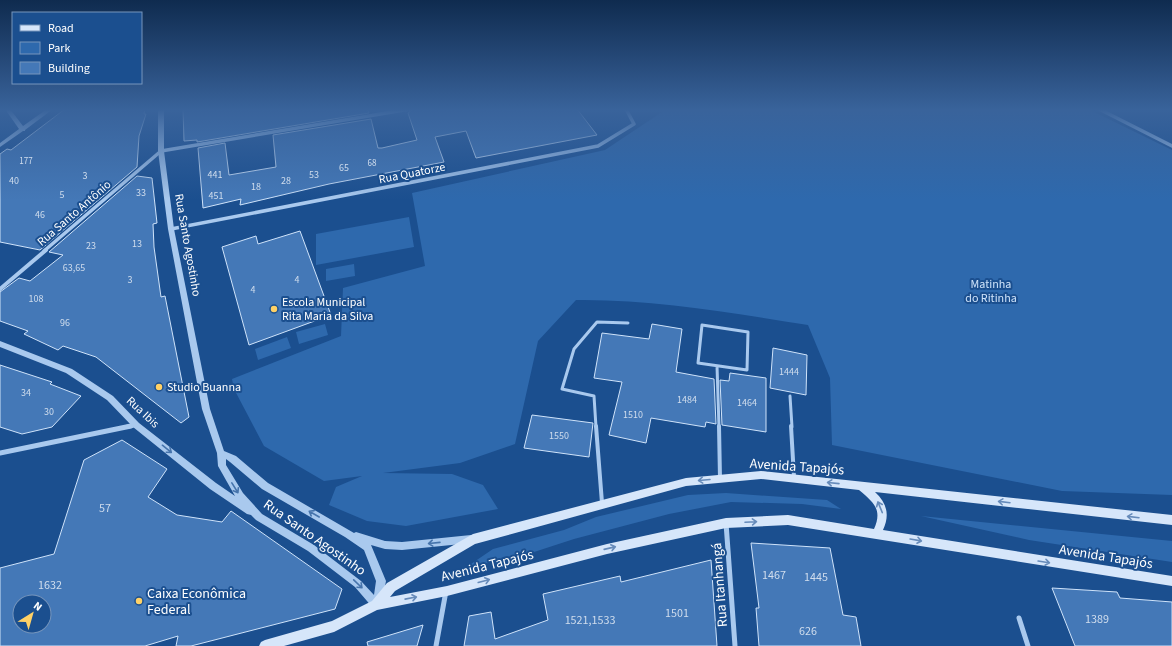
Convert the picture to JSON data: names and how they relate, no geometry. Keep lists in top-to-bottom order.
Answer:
{
  "streets": {
    "main road": ["Avenida Tapajós"],
    "street": [
      "Rua Quatorze",
      "Rua Santo Antônio",
      "Rua Santo Agostinho",
      "Rua Ibis",
      "Rua Itanhangá"
    ]
  },
  "crossings": [
    ["Rua Quatorze", "Rua Santo Agostinho"],
    ["Rua Santo Antônio", "Rua Santo Agostinho"],
    ["Rua Santo Agostinho", "Rua Ibis"],
    ["Rua Santo Agostinho", "Avenida Tapajós"],
    ["Avenida Tapajós", "Rua Itanhangá"]
  ],
  "one_way": ["Rua Ibis"],
  "parks": ["Matinha do Ritinha"],
  "places": ["Escola Municipal Rita Maria da Silva", "Studio Buanna", "Caixa Econômica Federal"],
  "house_numbers": [
    "177",
    "68",
    "65",
    "441",
    "53",
    "3",
    "40",
    "28",
    "18",
    "33",
    "5",
    "451",
    "46",
    "13",
    "23",
    "63,65",
    "3",
    "4",
    "4",
    "108",
    "96",
    "1444",
    "34",
    "1484",
    "1464",
    "30",
    "1510",
    "1550",
    "57",
    "1467",
    "1445",
    "1632",
    "1501",
    "1389",
    "1521,1533",
    "626"
  ],
  "legend": ["Road", "Park", "Building"],
  "north": "top right"
}
